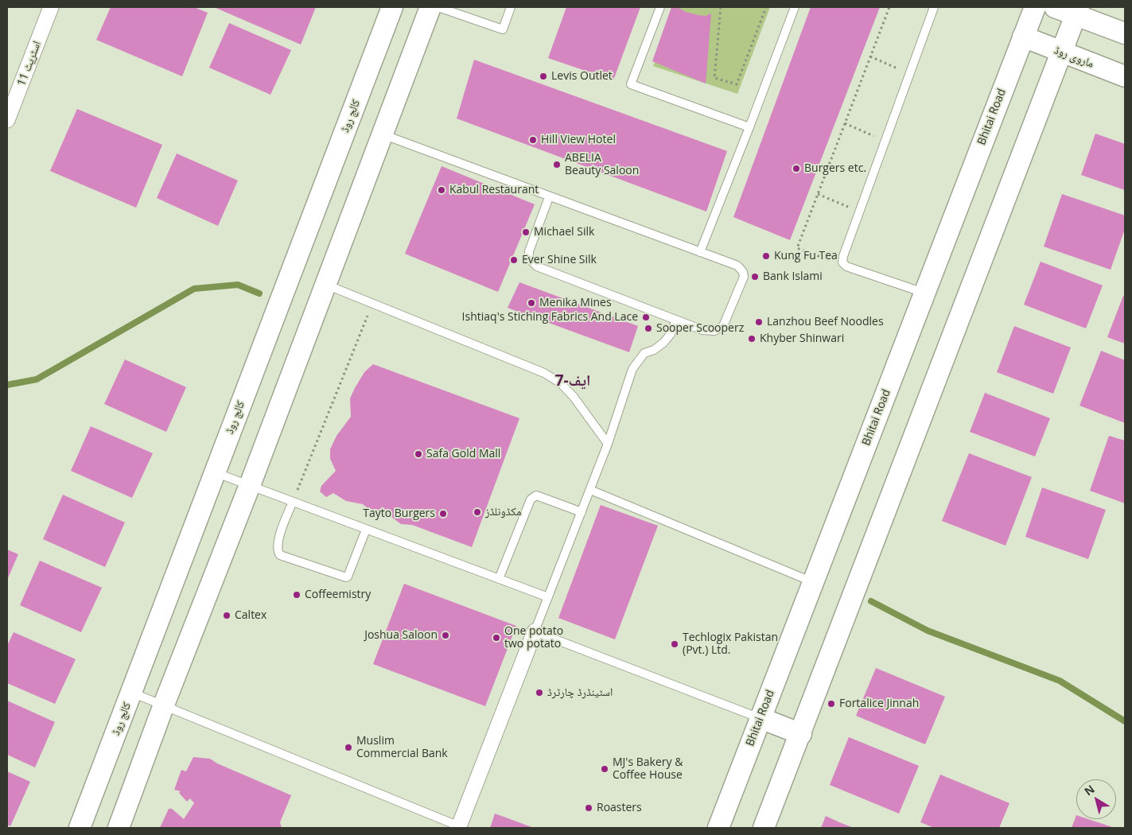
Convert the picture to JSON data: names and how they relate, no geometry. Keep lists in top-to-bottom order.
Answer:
{
  "streets": {
    "street": [
      "ماروی روڈ",
      "اسٹریٹ 11",
      "کالج روڈ",
      "Bhitai Road"
    ]
  },
  "crossings": [
    ["ماروی روڈ", "Bhitai Road"]
  ],
  "districts": ["ایف-7"],
  "places": [
    "Levis Outlet",
    "Hill View Hotel",
    "ABELIA Beauty Saloon",
    "Burgers etc.",
    "Kabul Restaurant",
    "Michael Silk",
    "Kung Fu Tea",
    "Ever Shine Silk",
    "Bank Islami",
    "Menika Mines",
    "Ishtiaq's Stiching Fabrics And Lace",
    "Lanzhou Beef Noodles",
    "Sooper Scooperz",
    "Khyber Shinwari",
    "Safa Gold Mall",
    "مکڈونلڈز",
    "Tayto Burgers",
    "Coffeemistry",
    "Caltex",
    "Joshua Saloon",
    "One potato two potato",
    "Techlogix Pakistan (Pvt.) Ltd.",
    "اسٹینڈرڈ چارٹرڈ",
    "Fortalice Jinnah",
    "Muslim Commercial Bank",
    "MJ's Bakery & Coffee House",
    "Roasters"
  ],
  "north": "top left"
}
